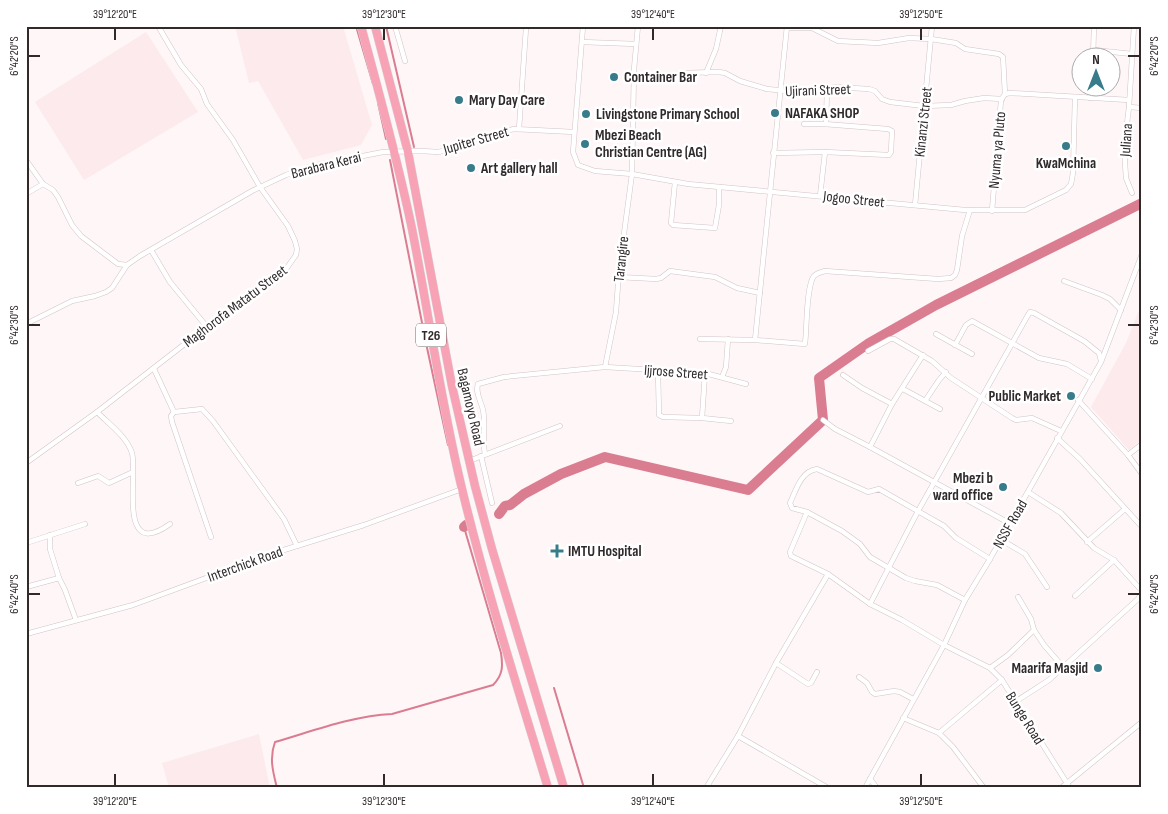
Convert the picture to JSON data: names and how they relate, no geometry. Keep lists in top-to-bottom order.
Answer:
{
  "streets": {
    "highway": ["T26", "Bagamoyo Road"],
    "street": [
      "Ujirani Street",
      "Kinanzi Street",
      "Jupiter Street",
      "Juliana",
      "Nyuma ya Pluto",
      "Barabara Kerai",
      "Jogoo Street",
      "Tarangire",
      "Maghorofa Matatu Street",
      "Ijjrose Street",
      "NSSF Road",
      "Interchick Road",
      "Bunge Road"
    ]
  },
  "crossings": [
    ["Ujirani Street", "Kinanzi Street"],
    ["Ujirani Street", "Nyuma ya Pluto"],
    ["Ujirani Street", "Tarangire"],
    ["Kinanzi Street", "Jogoo Street"],
    ["Jupiter Street", "Barabara Kerai"],
    ["Jupiter Street", "Jogoo Street"],
    ["Jupiter Street", "Bagamoyo Road"],
    ["Juliana", "Nyuma ya Pluto"],
    ["Nyuma ya Pluto", "Jogoo Street"],
    ["Barabara Kerai", "Maghorofa Matatu Street"],
    ["Barabara Kerai", "Bagamoyo Road"],
    ["Jogoo Street", "Tarangire"],
    ["Tarangire", "Ijjrose Street"],
    ["Bagamoyo Road", "Interchick Road"],
    ["NSSF Road", "Bunge Road"]
  ],
  "places": {
    "other": [
      "Container Bar",
      "Mary Day Care",
      "NAFAKA SHOP",
      "Livingstone Primary School",
      "Mbezi Beach Christian Centre (AG)",
      "KwaMchina",
      "Art gallery hall",
      "Public Market",
      "Mbezi b ward office",
      "Maarifa Masjid"
    ],
    "health": ["IMTU Hospital"]
  },
  "north": "top",
  "coordinates": [
    "39°12'20\"E",
    "39°12'30\"E",
    "39°12'40\"E",
    "39°12'50\"E",
    "6°42'20\"S",
    "6°42'30\"S",
    "6°42'40\"S"
  ]
}
